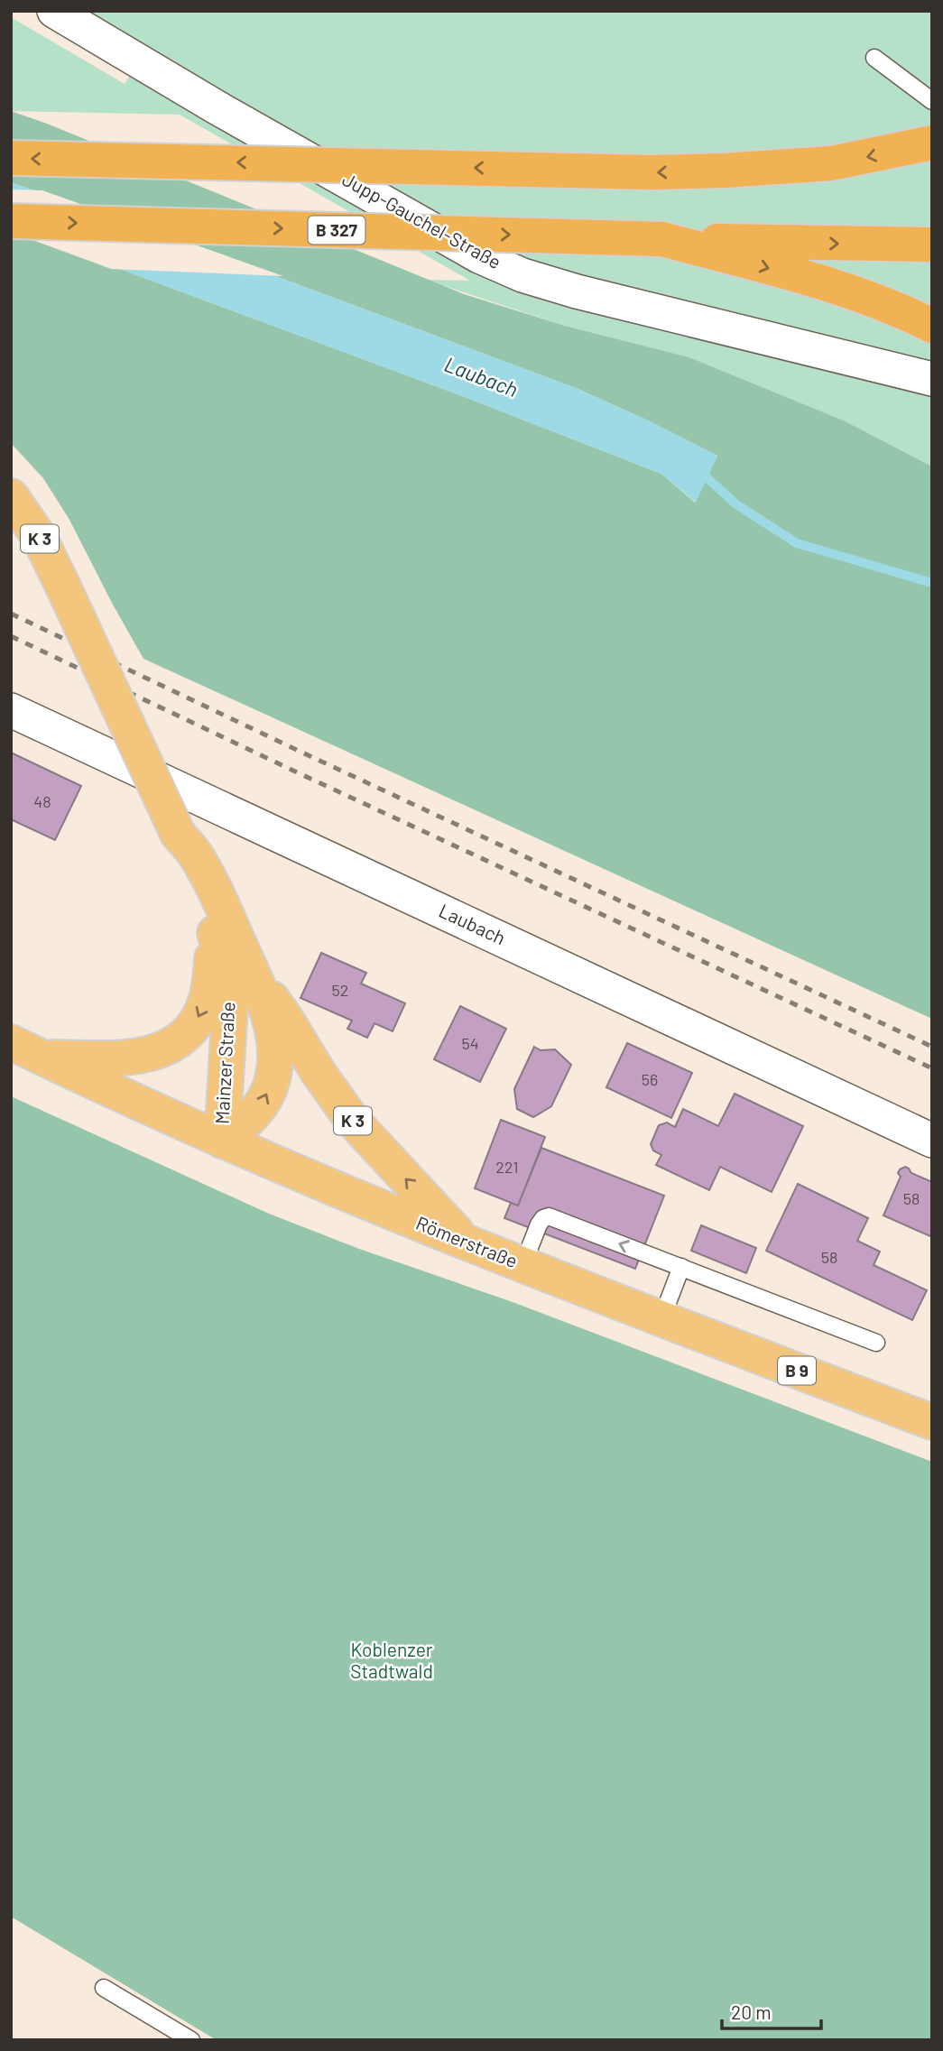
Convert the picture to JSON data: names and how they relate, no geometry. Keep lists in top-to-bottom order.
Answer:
{
  "streets": {
    "highway": ["B 327"],
    "main road": [
      "K 3",
      "Mainzer Straße",
      "Römerstraße",
      "B 9"
    ],
    "street": ["Jupp-Gauchel-Straße", "Laubach"]
  },
  "crossings": [
    ["K 3", "Mainzer Straße"],
    ["K 3", "Römerstraße"],
    ["Mainzer Straße", "Römerstraße"]
  ],
  "water": ["Laubach"],
  "parks": ["Koblenzer Stadtwald"],
  "house_numbers": [
    "48",
    "52",
    "54",
    "56",
    "221",
    "58",
    "58"
  ],
  "scale_bar": "20 m"
}
